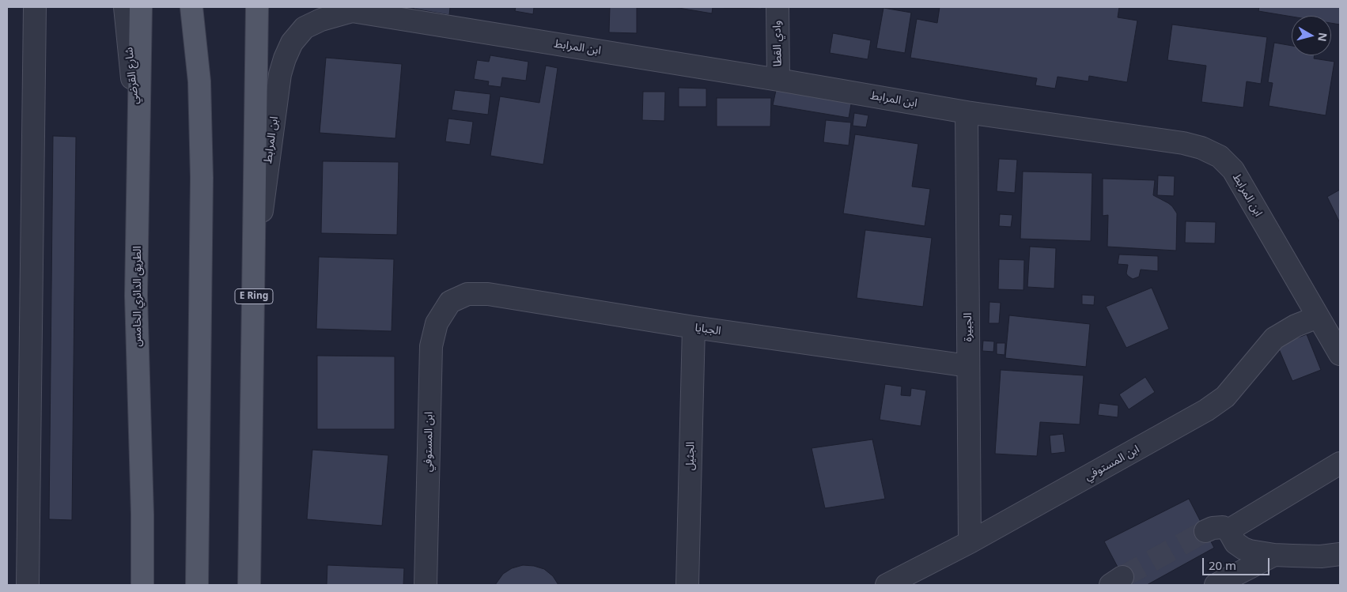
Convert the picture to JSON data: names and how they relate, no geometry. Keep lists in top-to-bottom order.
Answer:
{
  "streets": {
    "main road": ["الطريق الدائري الخامس", "E Ring"],
    "street": [
      "وادي القطا",
      "ابن المرابط",
      "شارع القرضي",
      "الجبيرة",
      "الجبايا",
      "ابن المستوفي",
      "الجثيل"
    ]
  },
  "crossings": [
    ["وادي القطا", "ابن المرابط"],
    ["ابن المرابط", "E Ring"],
    ["ابن المرابط", "الجبيرة"],
    ["ابن المرابط", "ابن المستوفي"],
    ["شارع القرضي", "الطريق الدائري الخامس"],
    ["الجبيرة", "الجبايا"],
    ["الجبيرة", "ابن المستوفي"],
    ["الجبايا", "ابن المستوفي"],
    ["الجبايا", "الجثيل"]
  ],
  "scale_bar": "20 m",
  "north": "right"
}
